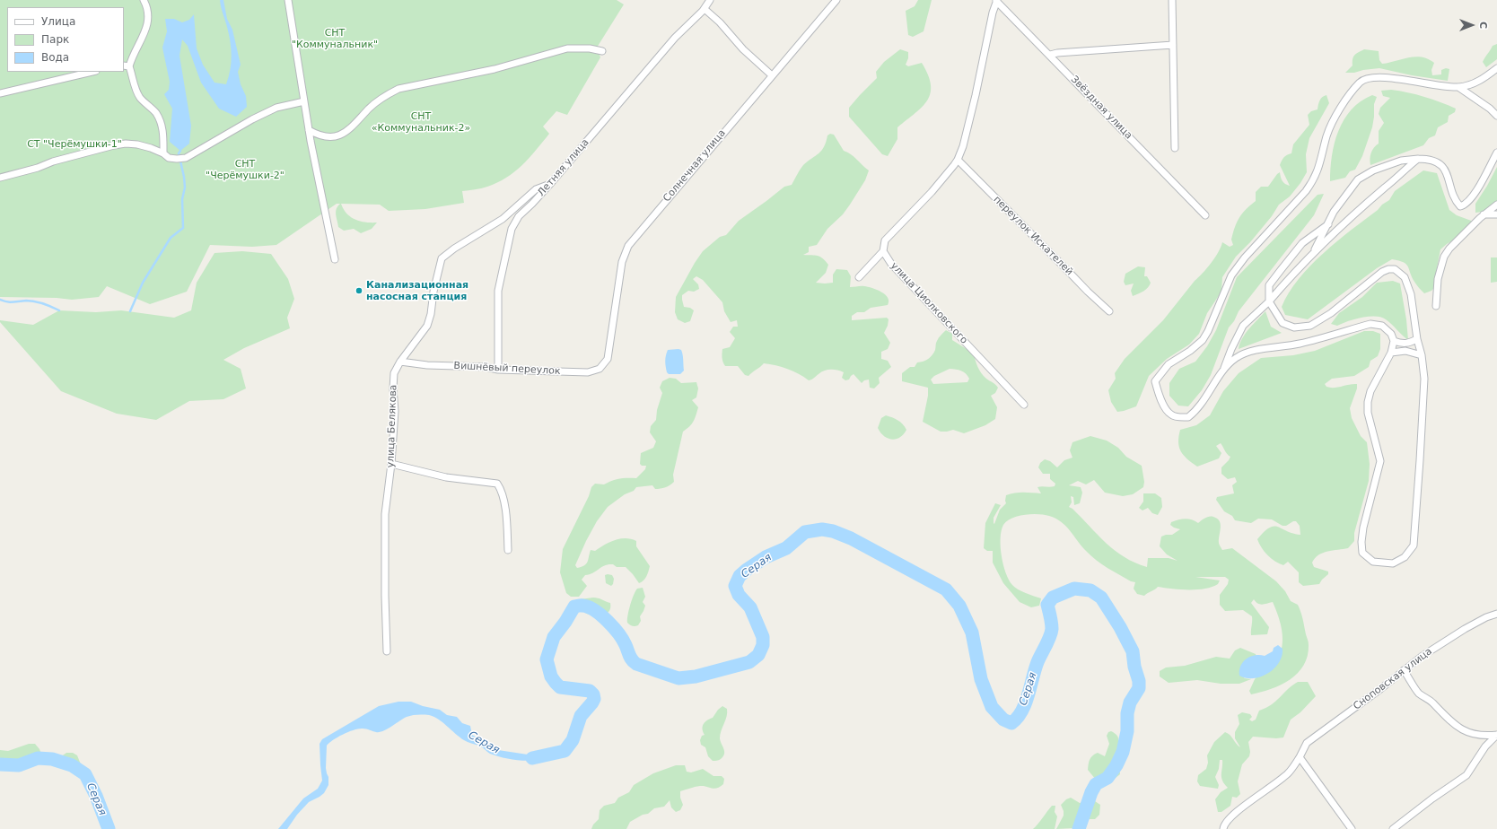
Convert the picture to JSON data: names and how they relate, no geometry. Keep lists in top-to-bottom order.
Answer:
{
  "streets": {
    "street": [
      "Звёздная улица",
      "Солнечная улица",
      "Летняя улица",
      "переулок Искателей",
      "улица Циолковского",
      "Вишнёвый переулок",
      "улица Белякова",
      "Сноповская улица"
    ]
  },
  "crossings": [
    ["Солнечная улица", "Вишнёвый переулок"],
    ["Летняя улица", "Вишнёвый переулок"],
    ["Летняя улица", "улица Белякова"],
    ["Вишнёвый переулок", "улица Белякова"]
  ],
  "water": ["Серая"],
  "parks": [
    "СНТ \"Коммунальник\"",
    "СНТ «Коммунальник-2»",
    "СТ \"Черёмушки-1\"",
    "СНТ \"Черёмушки-2\""
  ],
  "places": ["Канализационная насосная станция"],
  "legend": ["Улица", "Парк", "Вода"],
  "north": "right"
}
